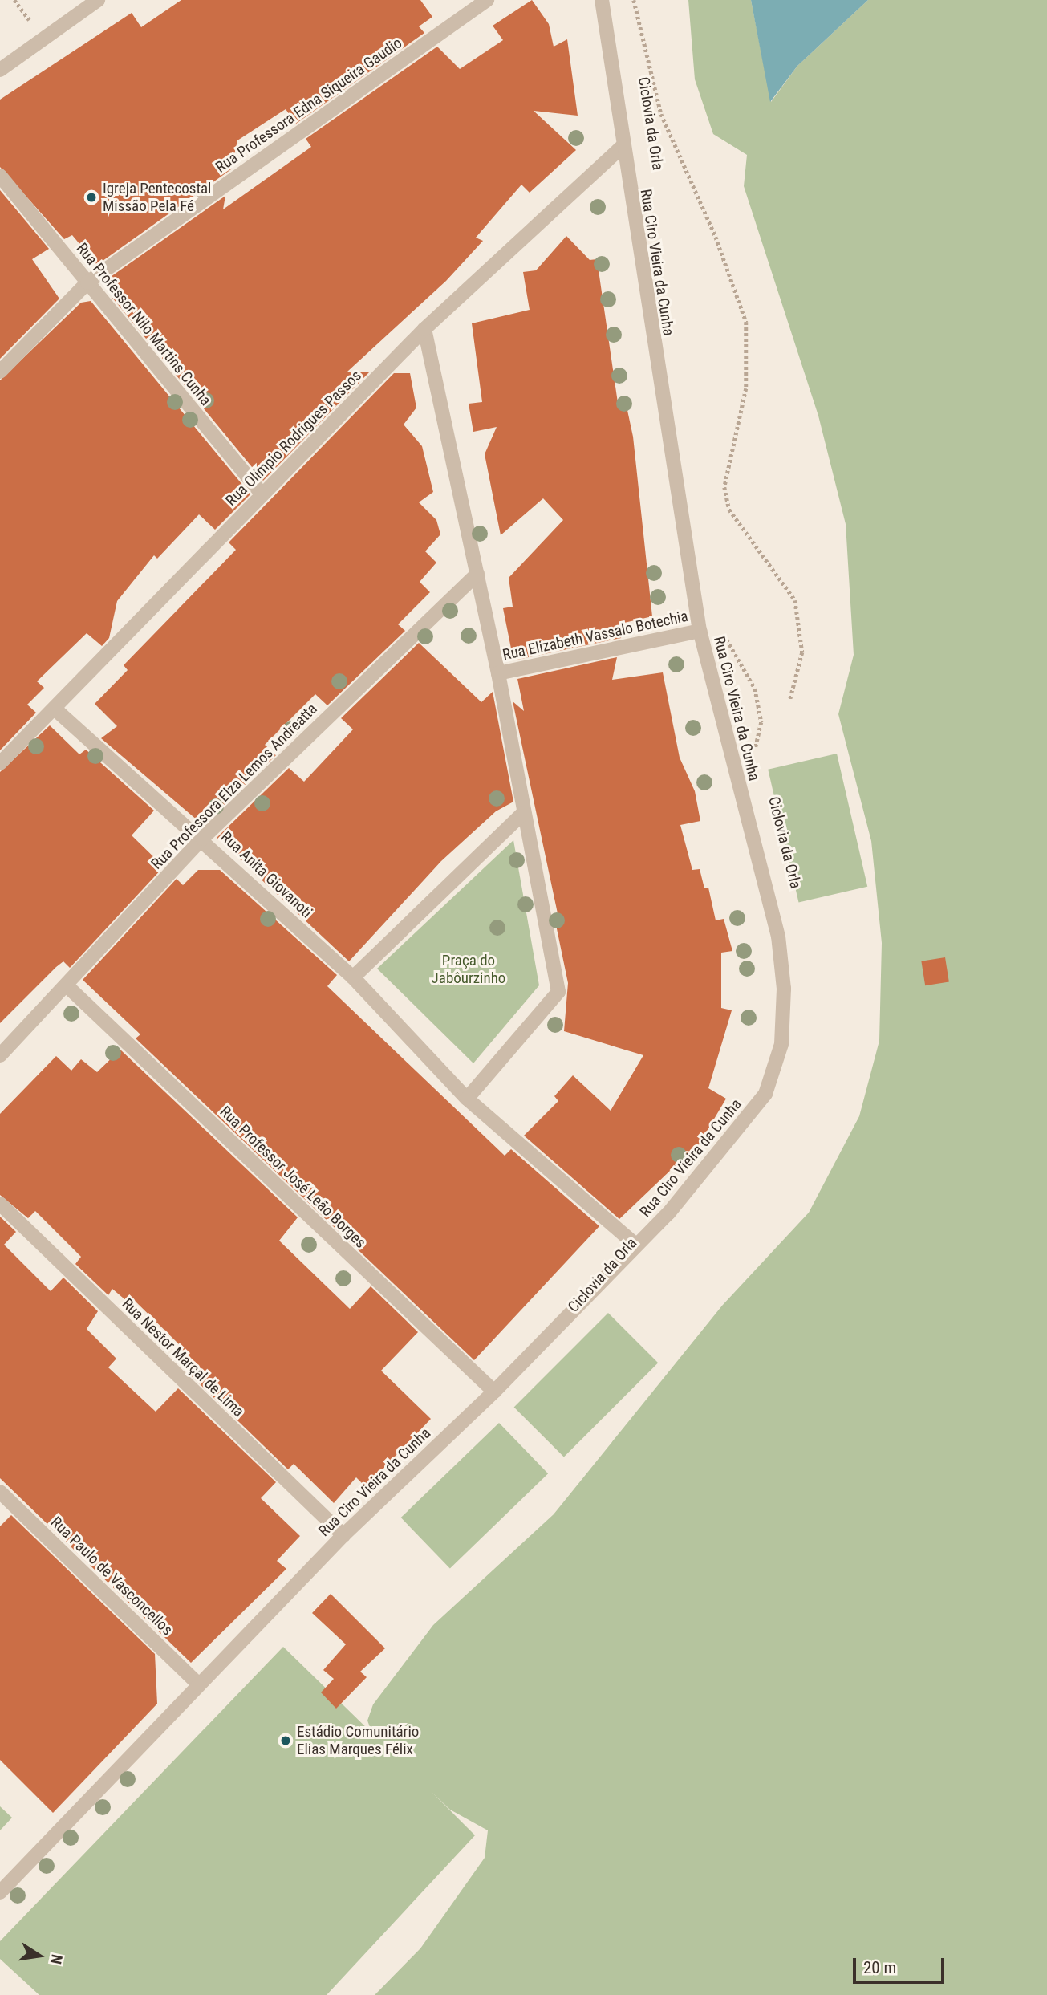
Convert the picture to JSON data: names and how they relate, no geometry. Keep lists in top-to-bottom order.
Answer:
{
  "streets": {
    "street": [
      "Rua Professora Edna Siqueira Gaudio",
      "Rua Ciro Vieira da Cunha",
      "Rua Professor Nilo Martins Cunha",
      "Rua Olímpio Rodrigues Passos",
      "Rua Elizabeth Vassalo Botechia",
      "Rua Professora Elza Lemos Andreatta",
      "Rua Anita Giovanoti",
      "Rua Professor José Leão Borges",
      "Rua Nestor Marçal de Lima",
      "Rua Paulo de Vasconcellos"
    ]
  },
  "crossings": [
    ["Rua Professora Edna Siqueira Gaudio", "Rua Professor Nilo Martins Cunha"],
    ["Rua Ciro Vieira da Cunha", "Rua Olímpio Rodrigues Passos"],
    ["Rua Ciro Vieira da Cunha", "Rua Elizabeth Vassalo Botechia"],
    ["Rua Ciro Vieira da Cunha", "Rua Anita Giovanoti"],
    ["Rua Ciro Vieira da Cunha", "Rua Professor José Leão Borges"],
    ["Rua Ciro Vieira da Cunha", "Rua Nestor Marçal de Lima"],
    ["Rua Ciro Vieira da Cunha", "Rua Paulo de Vasconcellos"],
    ["Rua Professor Nilo Martins Cunha", "Rua Olímpio Rodrigues Passos"],
    ["Rua Olímpio Rodrigues Passos", "Rua Anita Giovanoti"],
    ["Rua Professora Elza Lemos Andreatta", "Rua Anita Giovanoti"],
    ["Rua Professora Elza Lemos Andreatta", "Rua Professor José Leão Borges"]
  ],
  "parks": ["Praça do Jabôurzinho"],
  "places": ["Igreja Pentecostal Missão Pela Fé", "Estádio Comunitário Elias Marques Félix"],
  "scale_bar": "20 m",
  "north": "right"
}
